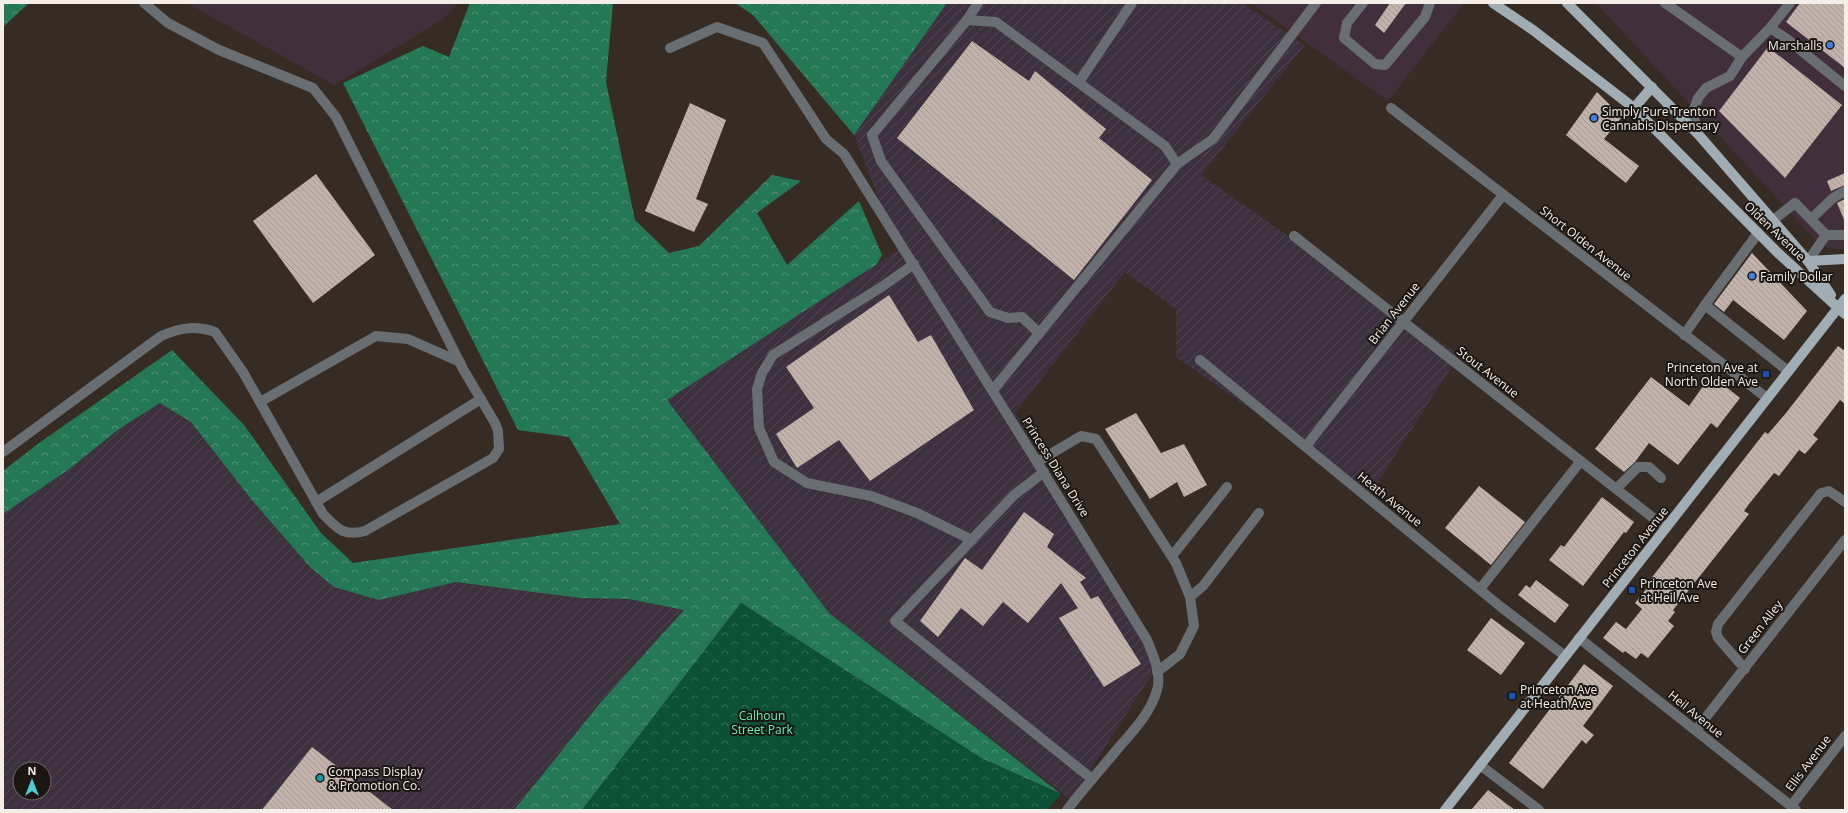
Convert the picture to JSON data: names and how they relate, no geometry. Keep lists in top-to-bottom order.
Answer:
{
  "streets": {
    "main road": ["Olden Avenue", "Princeton Avenue"],
    "street": [
      "Short Olden Avenue",
      "Brian Avenue",
      "Stout Avenue",
      "Princess Diana Drive",
      "Heath Avenue",
      "Green Alley",
      "Heil Avenue",
      "Ellis Avenue"
    ]
  },
  "crossings": [
    ["Olden Avenue", "Princeton Avenue"],
    ["Short Olden Avenue", "Brian Avenue"],
    ["Short Olden Avenue", "Princeton Avenue"],
    ["Brian Avenue", "Stout Avenue"],
    ["Brian Avenue", "Heath Avenue"],
    ["Stout Avenue", "Princeton Avenue"],
    ["Heath Avenue", "Princeton Avenue"],
    ["Princeton Avenue", "Heil Avenue"],
    ["Green Alley", "Heil Avenue"],
    ["Heil Avenue", "Ellis Avenue"]
  ],
  "parks": ["Calhoun Street Park"],
  "places": {
    "other": [
      "Marshalls",
      "Simply Pure Trenton Cannabis Dispensary",
      "Family Dollar",
      "Compass Display & Promotion Co."
    ],
    "transit": ["Princeton Ave at North Olden Ave", "Princeton Ave at Heil Ave", "Princeton Ave at Heath Ave"]
  },
  "north": "top"
}
